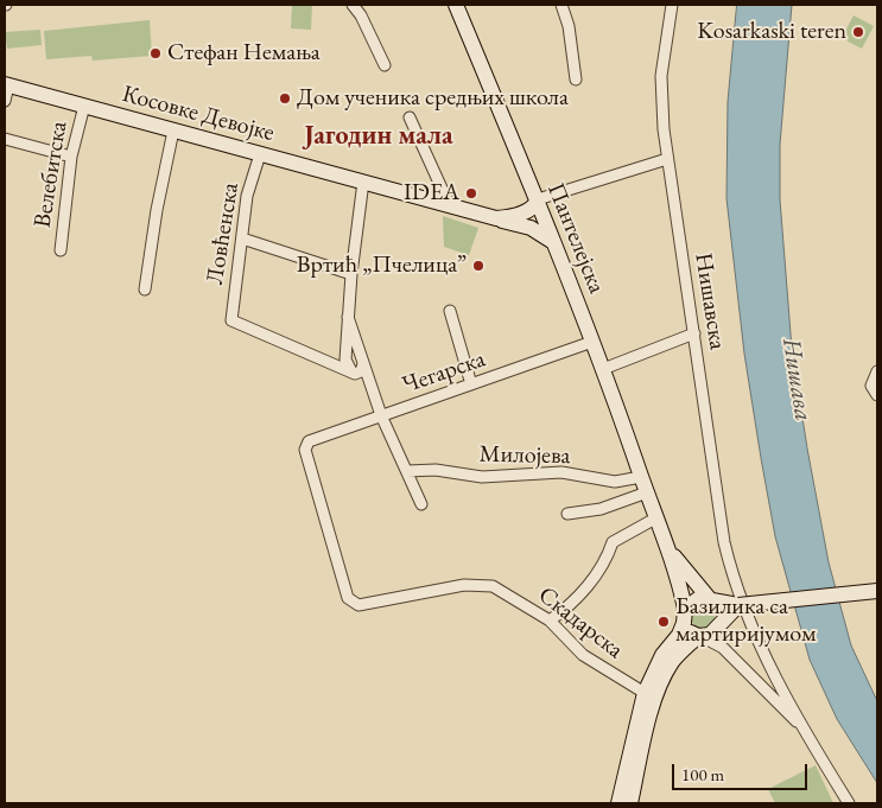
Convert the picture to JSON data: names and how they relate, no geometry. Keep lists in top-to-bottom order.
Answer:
{
  "streets": {
    "main road": ["Косовке Девојке", "Пантелејска"],
    "street": [
      "Велебитска",
      "Ловћенска",
      "Нишавска",
      "Чегарска",
      "Милојева",
      "Скадарска"
    ]
  },
  "crossings": [
    ["Косовке Девојке", "Велебитска"],
    ["Косовке Девојке", "Ловћенска"],
    ["Косовке Девојке", "Пантелејска"],
    ["Пантелејска", "Чегарска"],
    ["Пантелејска", "Милојева"],
    ["Чегарска", "Скадарска"]
  ],
  "districts": ["Јагодин мала"],
  "water": ["Нишава"],
  "places": [
    "Kosarkaski teren",
    "Стефан Немања",
    "Дом ученика средњих школа",
    "IDEA",
    "Вртић „Пчелица”",
    "Базилика са мартиријумом"
  ],
  "scale_bar": "100 m"
}
